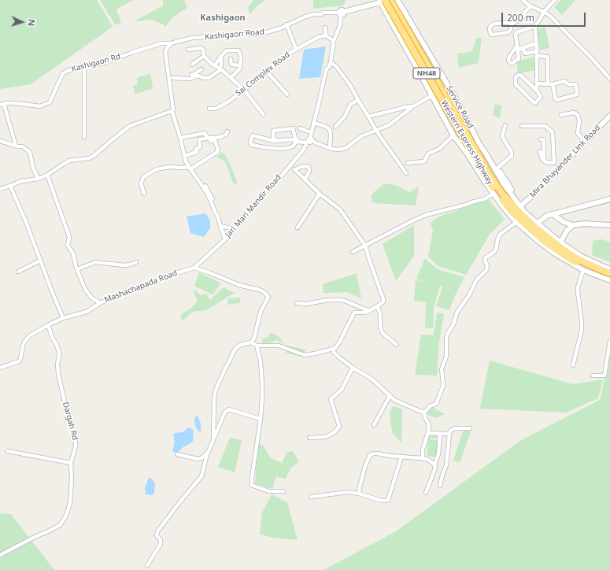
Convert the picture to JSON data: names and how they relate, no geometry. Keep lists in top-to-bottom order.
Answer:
{
  "streets": {
    "highway": ["NH48", "Western Express Highway"],
    "street": [
      "Kashigaon Road",
      "Kashigaon Rd",
      "Sai Complex Road",
      "Service Road",
      "Mira Bhayander Link Road",
      "Jari Mari Mandir Road",
      "Mashachapada Road",
      "Dargah Rd"
    ]
  },
  "crossings": [
    ["Kashigaon Road", "Kashigaon Rd"],
    ["Kashigaon Road", "Western Express Highway"],
    ["Kashigaon Road", "Jari Mari Mandir Road"],
    ["Service Road", "Western Express Highway"],
    ["Jari Mari Mandir Road", "Mashachapada Road"],
    ["Mashachapada Road", "Dargah Rd"]
  ],
  "districts": ["Kashigaon"],
  "scale_bar": "200 m",
  "north": "right"
}
